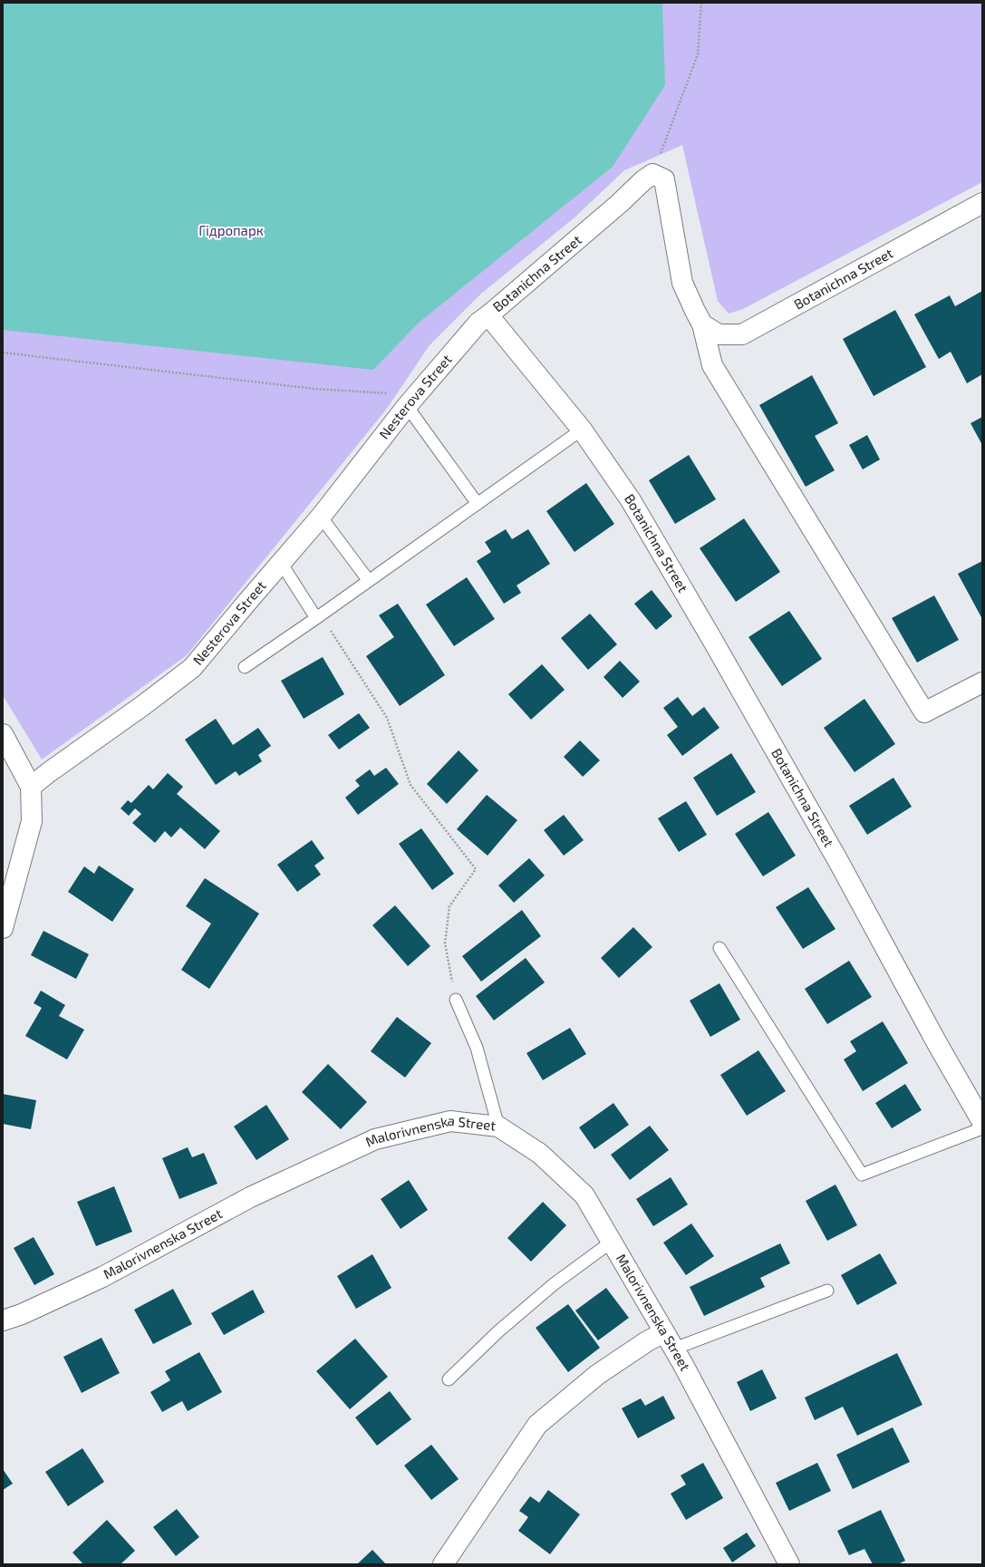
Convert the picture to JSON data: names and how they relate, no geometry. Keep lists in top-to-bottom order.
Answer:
{
  "streets": {
    "street": ["Botanichna Street", "Nesterova Street", "Malorivnenska Street"]
  },
  "crossings": [
    ["Botanichna Street", "Nesterova Street"]
  ],
  "parks": ["Гідропарк"]
}
